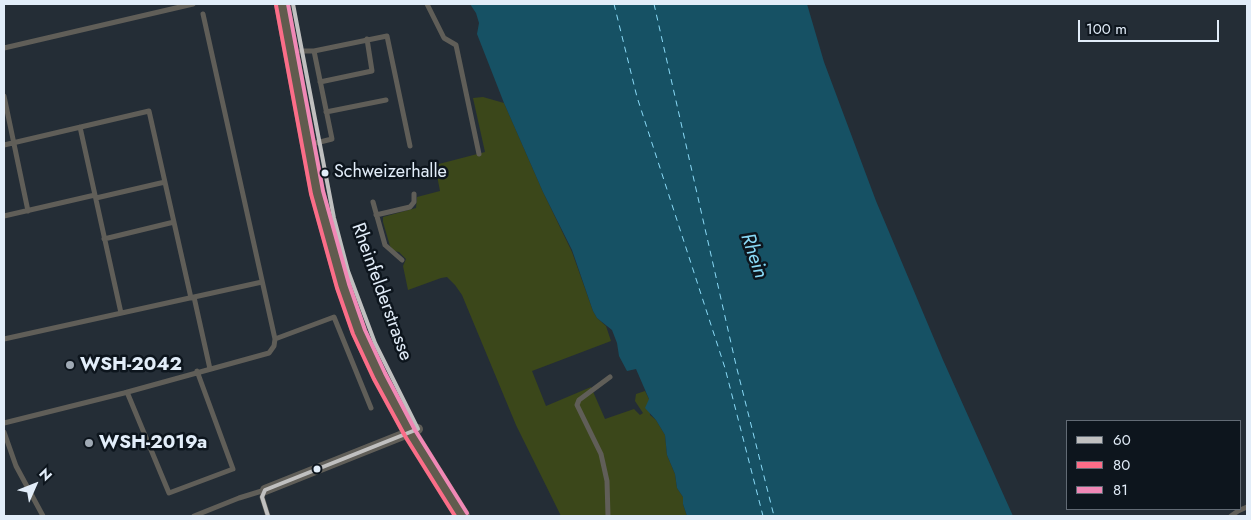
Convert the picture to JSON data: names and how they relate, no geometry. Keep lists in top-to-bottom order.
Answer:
{
  "streets": {
    "main road": ["Rheinfelderstrasse"]
  },
  "water": ["Rhein"],
  "places": ["Schweizerhalle", "WSH-2042", "WSH-2019a"],
  "lines": ["transit line 60", "transit line 81", "transit line 80"],
  "legend": ["60", "80", "81"],
  "scale_bar": "100 m",
  "north": "top right"
}
